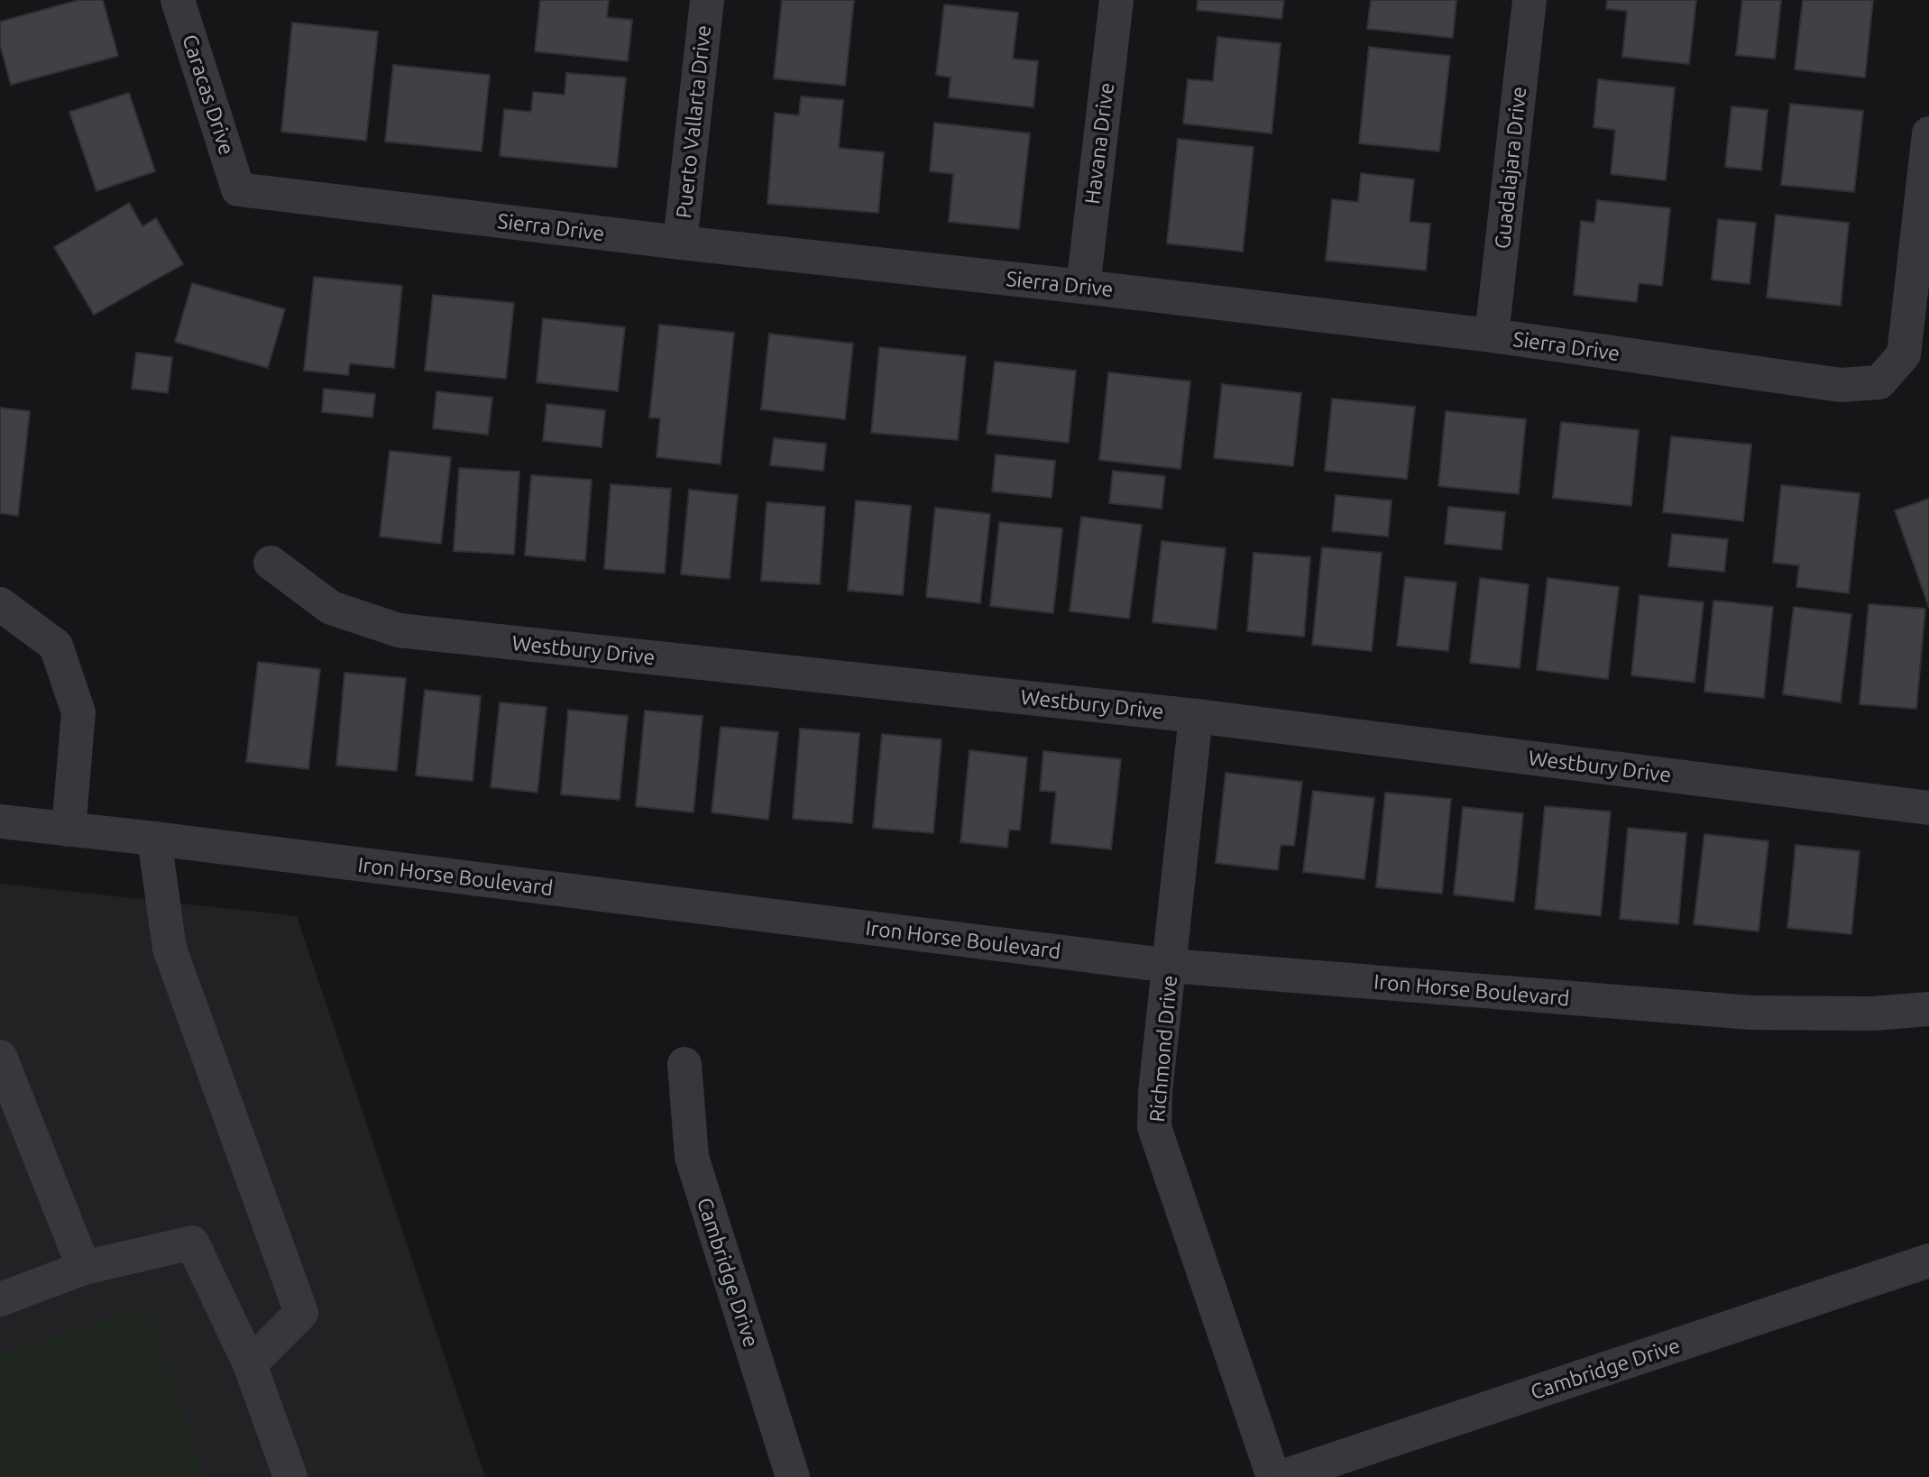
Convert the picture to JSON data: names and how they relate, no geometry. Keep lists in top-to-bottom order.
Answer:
{
  "streets": {
    "street": [
      "Caracas Drive",
      "Puerto Vallarta Drive",
      "Havana Drive",
      "Guadalajara Drive",
      "Sierra Drive",
      "Westbury Drive",
      "Iron Horse Boulevard",
      "Richmond Drive",
      "Cambridge Drive"
    ]
  },
  "crossings": [
    ["Caracas Drive", "Sierra Drive"],
    ["Puerto Vallarta Drive", "Sierra Drive"],
    ["Havana Drive", "Sierra Drive"],
    ["Guadalajara Drive", "Sierra Drive"],
    ["Westbury Drive", "Richmond Drive"],
    ["Iron Horse Boulevard", "Richmond Drive"]
  ]
}
